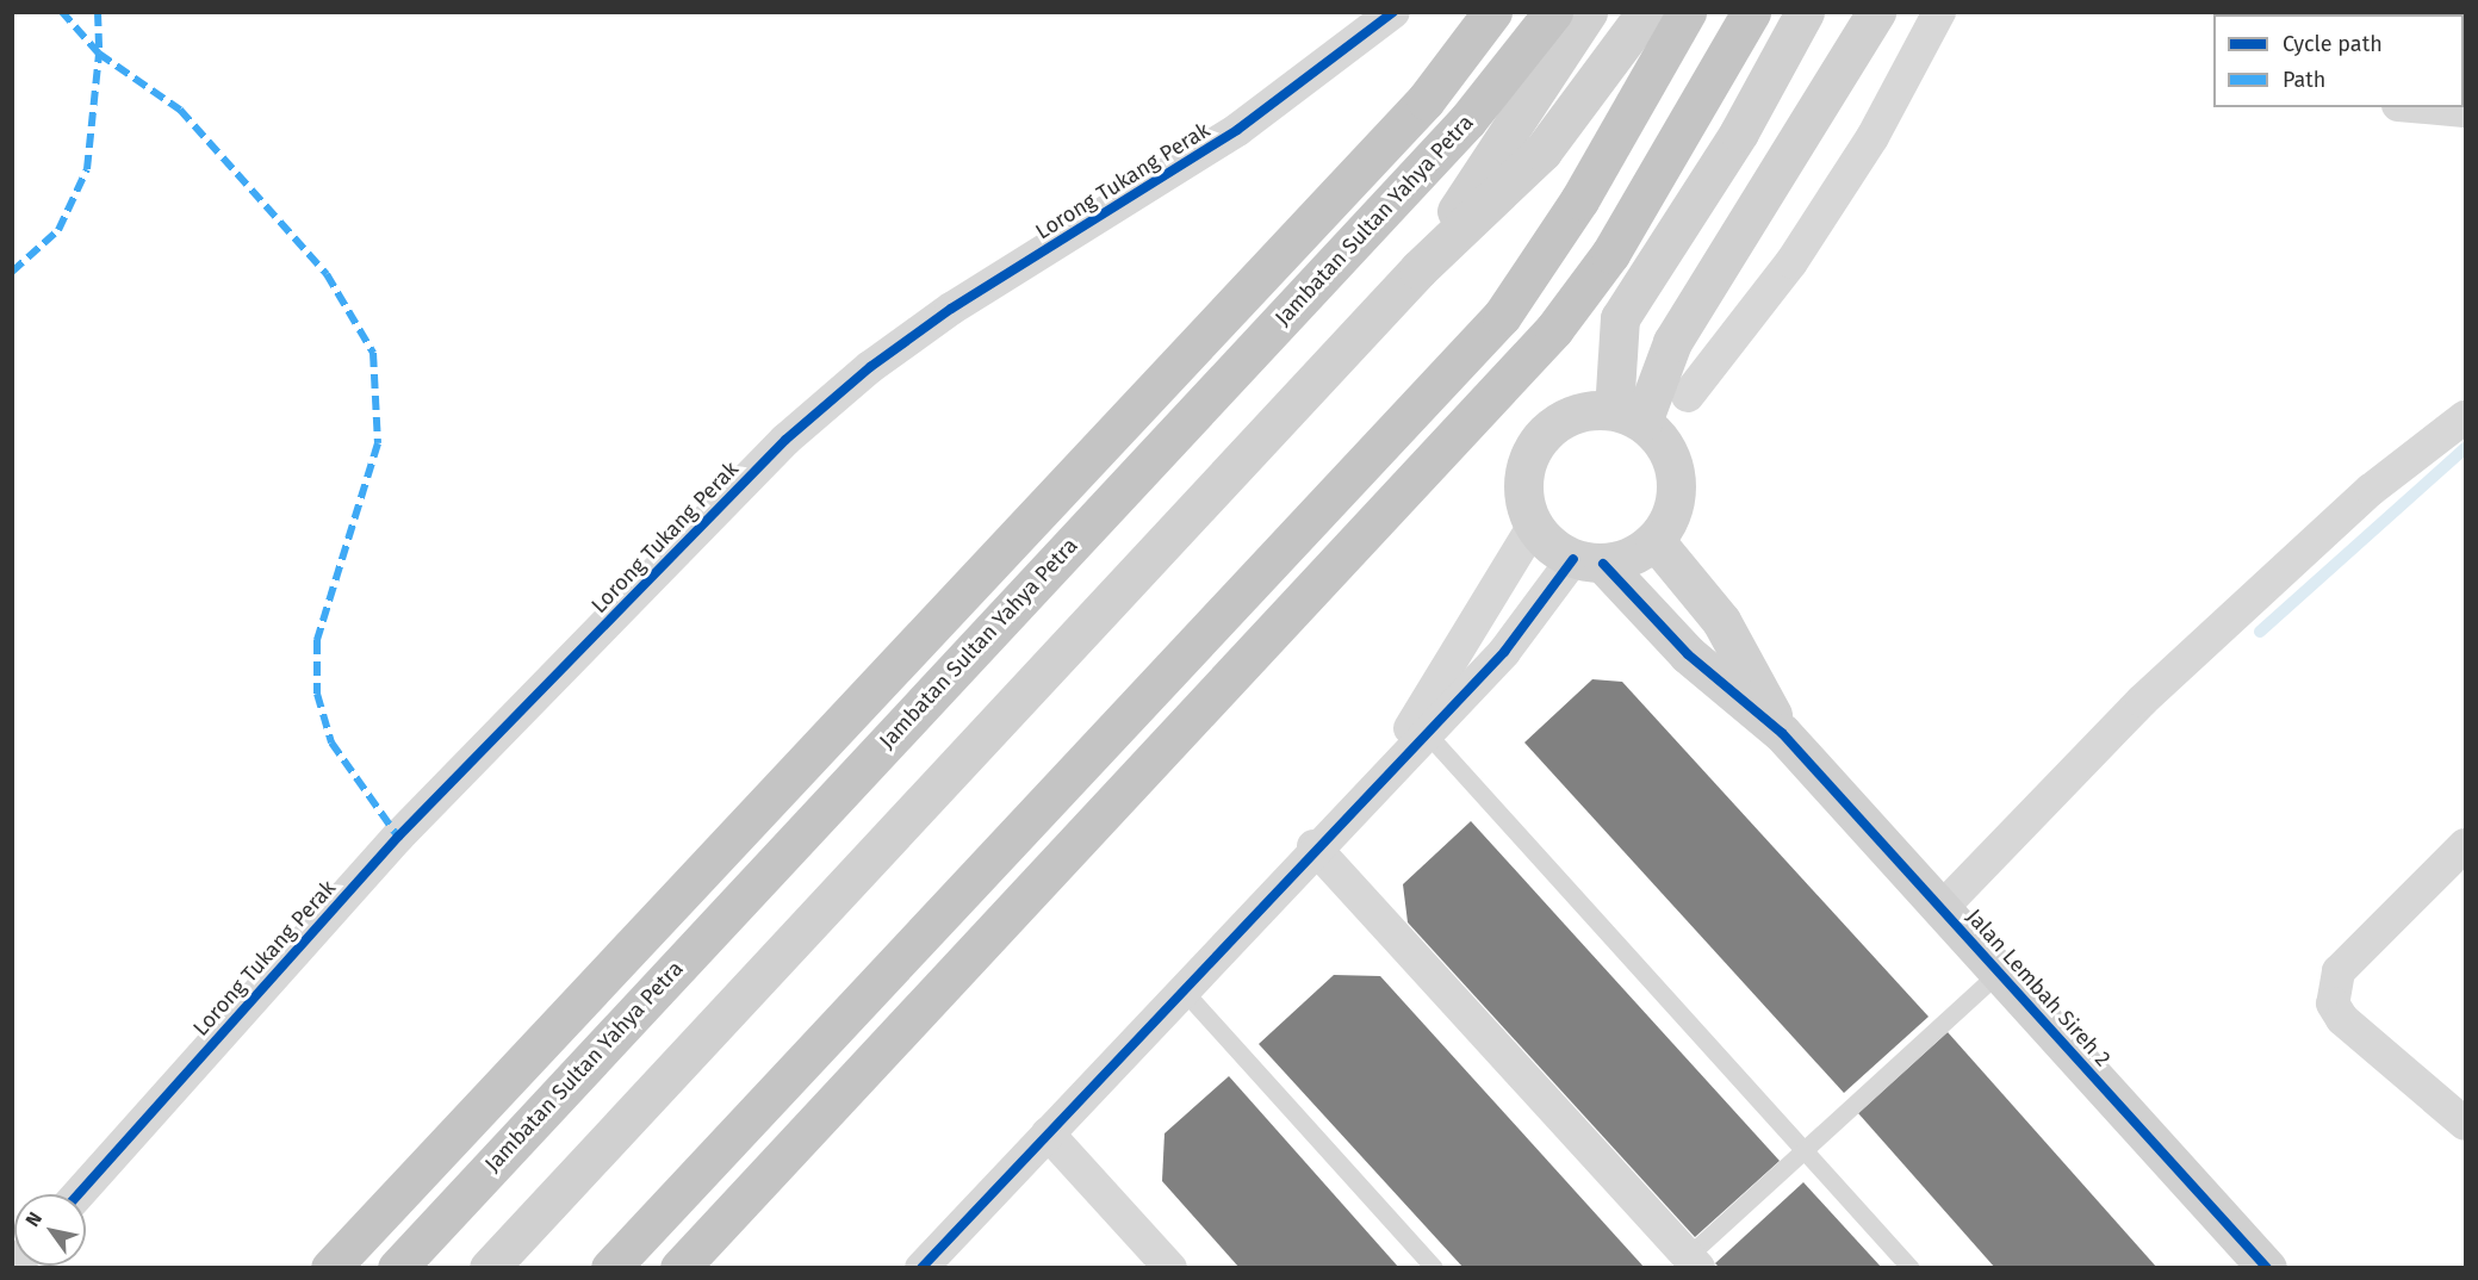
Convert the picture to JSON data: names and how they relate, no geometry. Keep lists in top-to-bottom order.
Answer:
{
  "streets": {
    "highway": ["Jambatan Sultan Yahya Petra"],
    "street": ["Lorong Tukang Perak", "Jalan Lembah Sireh 2"]
  },
  "legend": ["Cycle path", "Path"],
  "north": "top left"
}
